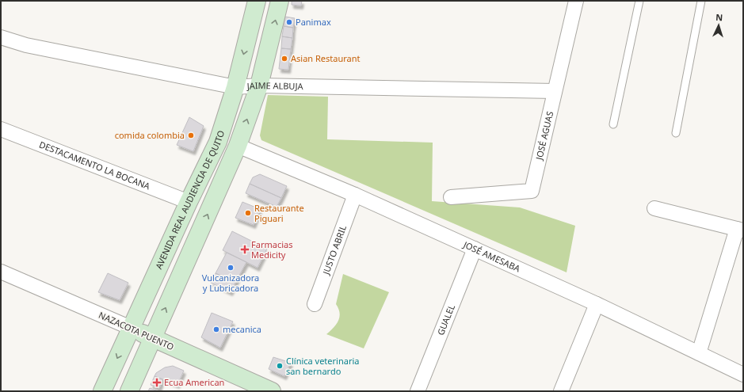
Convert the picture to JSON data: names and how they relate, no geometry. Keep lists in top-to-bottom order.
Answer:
{
  "streets": {
    "main road": ["AVENIDA REAL AUDIENCIA DE QUITO", "NAZACOTA PUENTO"],
    "street": [
      "JAIME ALBUJA",
      "JOSÉ AGUAS",
      "DESTACAMENTO LA BOCANA",
      "JUSTO ABRIL",
      "JOSÉ AMESABA",
      "GUALEL"
    ]
  },
  "crossings": [
    ["JAIME ALBUJA", "JOSÉ AGUAS"],
    ["JAIME ALBUJA", "AVENIDA REAL AUDIENCIA DE QUITO"],
    ["DESTACAMENTO LA BOCANA", "AVENIDA REAL AUDIENCIA DE QUITO"],
    ["AVENIDA REAL AUDIENCIA DE QUITO", "NAZACOTA PUENTO"],
    ["JUSTO ABRIL", "JOSÉ AMESABA"],
    ["JOSÉ AMESABA", "GUALEL"]
  ],
  "places": {
    "other": [
      "Panimax",
      "Asian Restaurant",
      "comida colombia",
      "Restaurante Piguari",
      "Vulcanizadora y Lubricadora",
      "mecanica",
      "Clínica veterinaria san bernardo"
    ],
    "health": ["Farmacias Medicity", "Ecua American"]
  },
  "north": "top"
}
